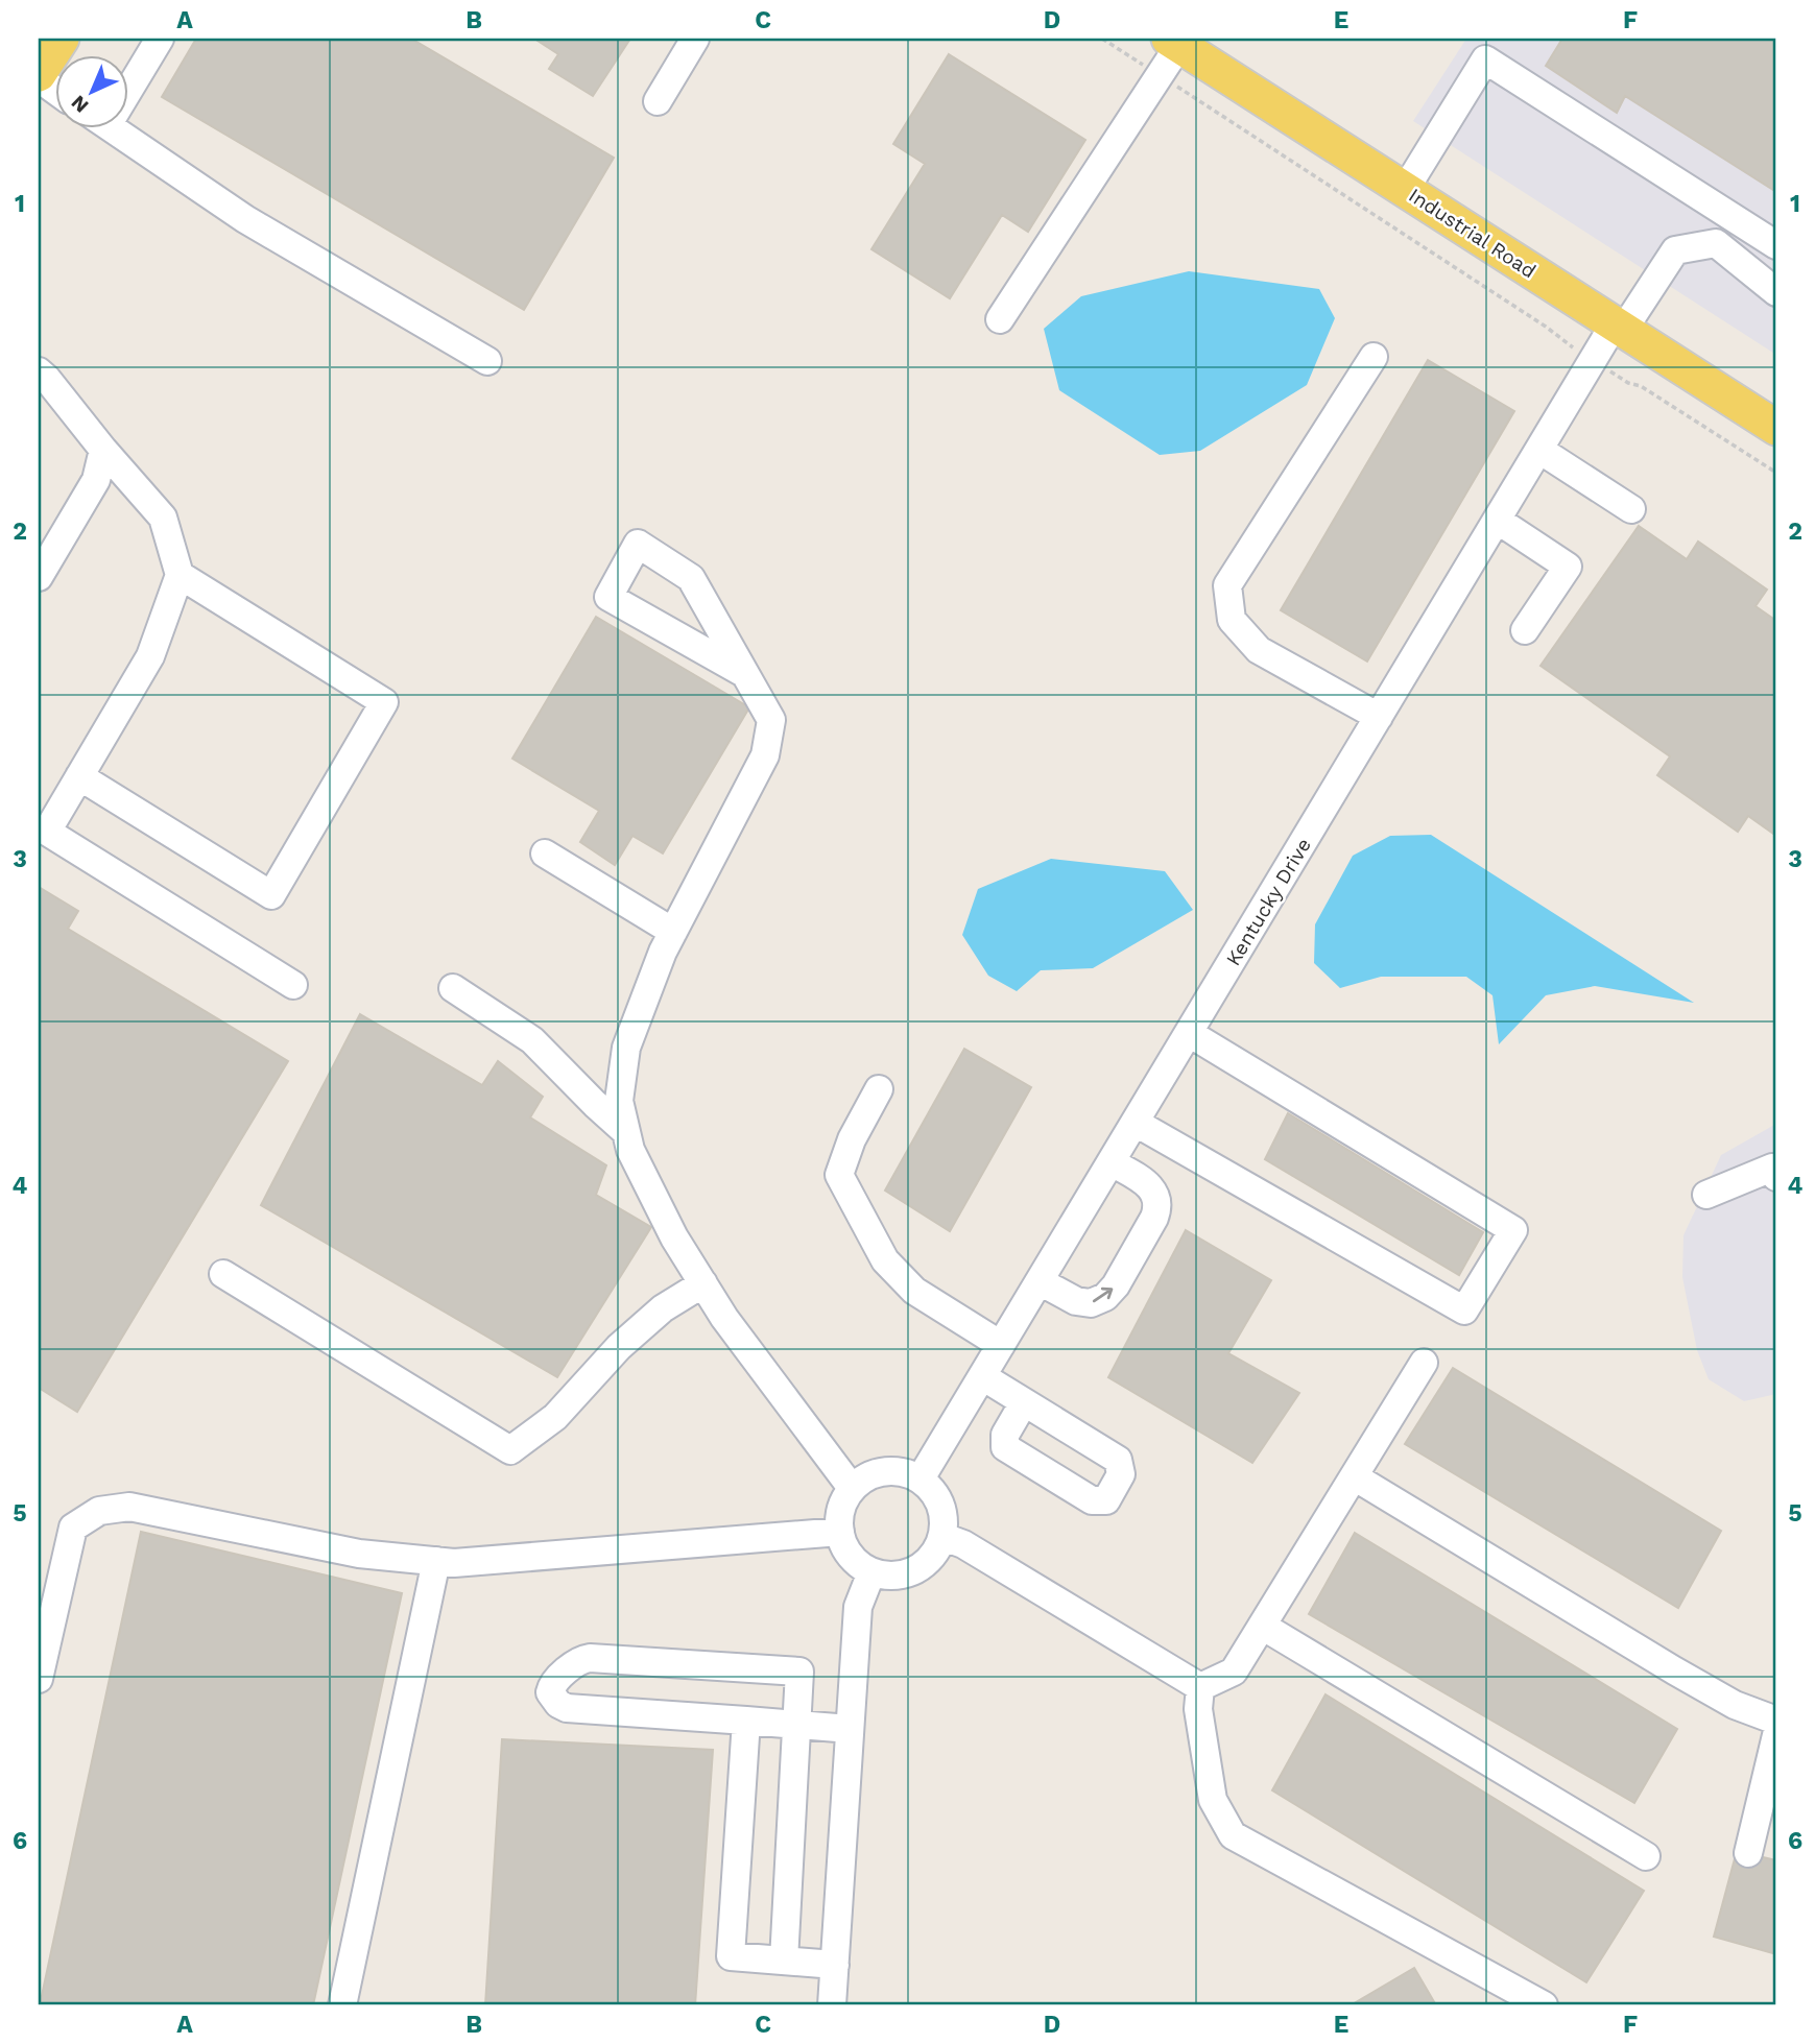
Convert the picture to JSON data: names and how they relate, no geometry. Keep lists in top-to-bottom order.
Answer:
{
  "streets": {
    "main road": ["Industrial Road"],
    "street": ["Kentucky Drive"]
  },
  "crossings": [
    ["Industrial Road", "Kentucky Drive"]
  ],
  "north": "bottom left",
  "grid": {
    "columns": [
      "A",
      "B",
      "C",
      "D",
      "E",
      "F"
    ],
    "rows": [
      "1",
      "2",
      "3",
      "4",
      "5",
      "6"
    ]
  }
}
